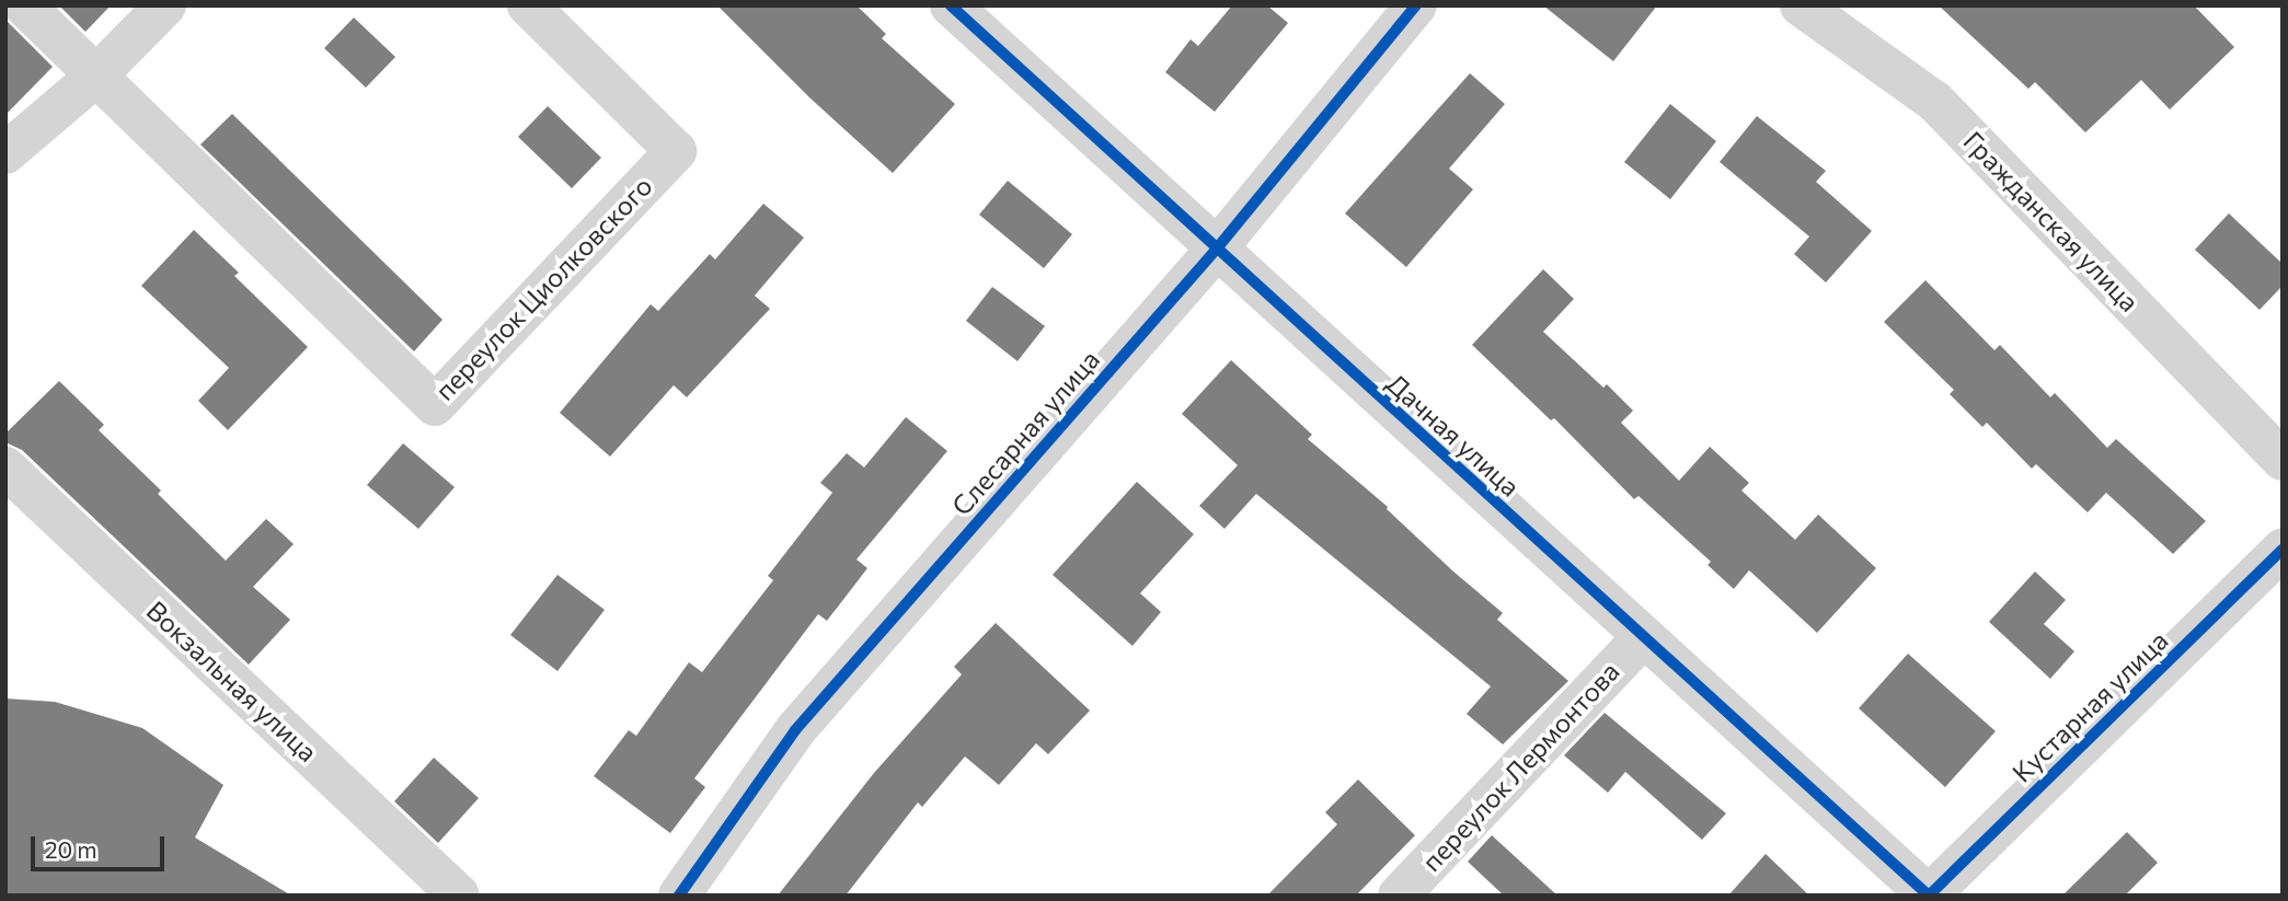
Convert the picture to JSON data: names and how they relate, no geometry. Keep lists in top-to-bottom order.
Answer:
{
  "streets": {
    "street": [
      "Гражданская улица",
      "переулок Циолковского",
      "Слесарная улица",
      "Дачная улица",
      "Вокзальная улица",
      "Кустарная улица",
      "переулок Лермонтова"
    ]
  },
  "crossings": [
    ["Слесарная улица", "Дачная улица"],
    ["Дачная улица", "Кустарная улица"],
    ["Дачная улица", "переулок Лермонтова"]
  ],
  "scale_bar": "20 m"
}
